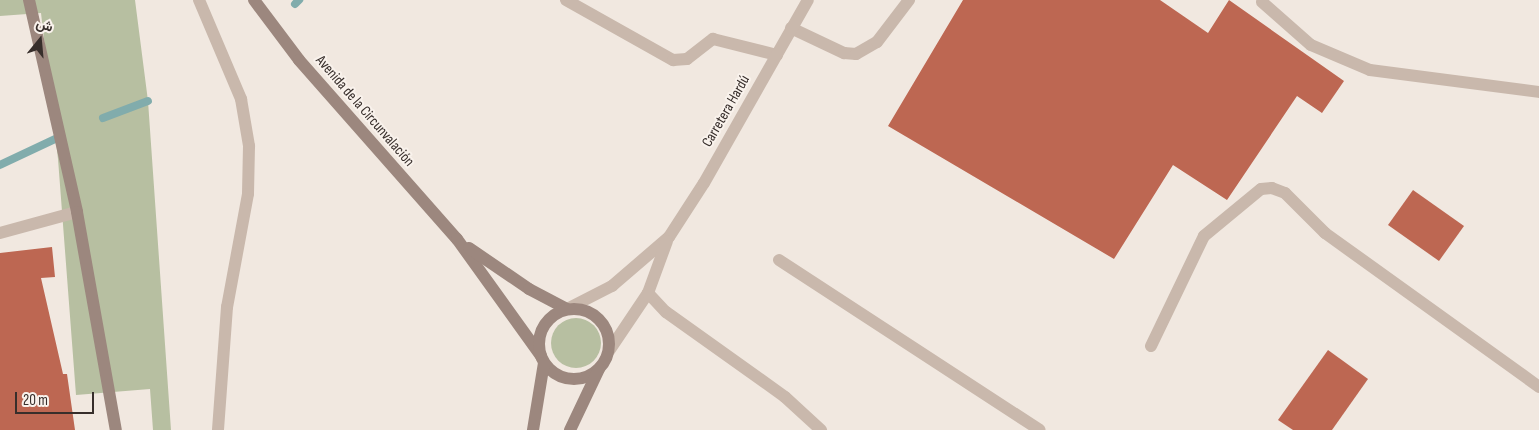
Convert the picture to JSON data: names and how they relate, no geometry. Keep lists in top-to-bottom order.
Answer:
{
  "streets": {
    "main road": ["Avenida de la Circunvalación"],
    "street": ["Carretera Hardú"]
  },
  "scale_bar": "20 m",
  "north": "top"
}
